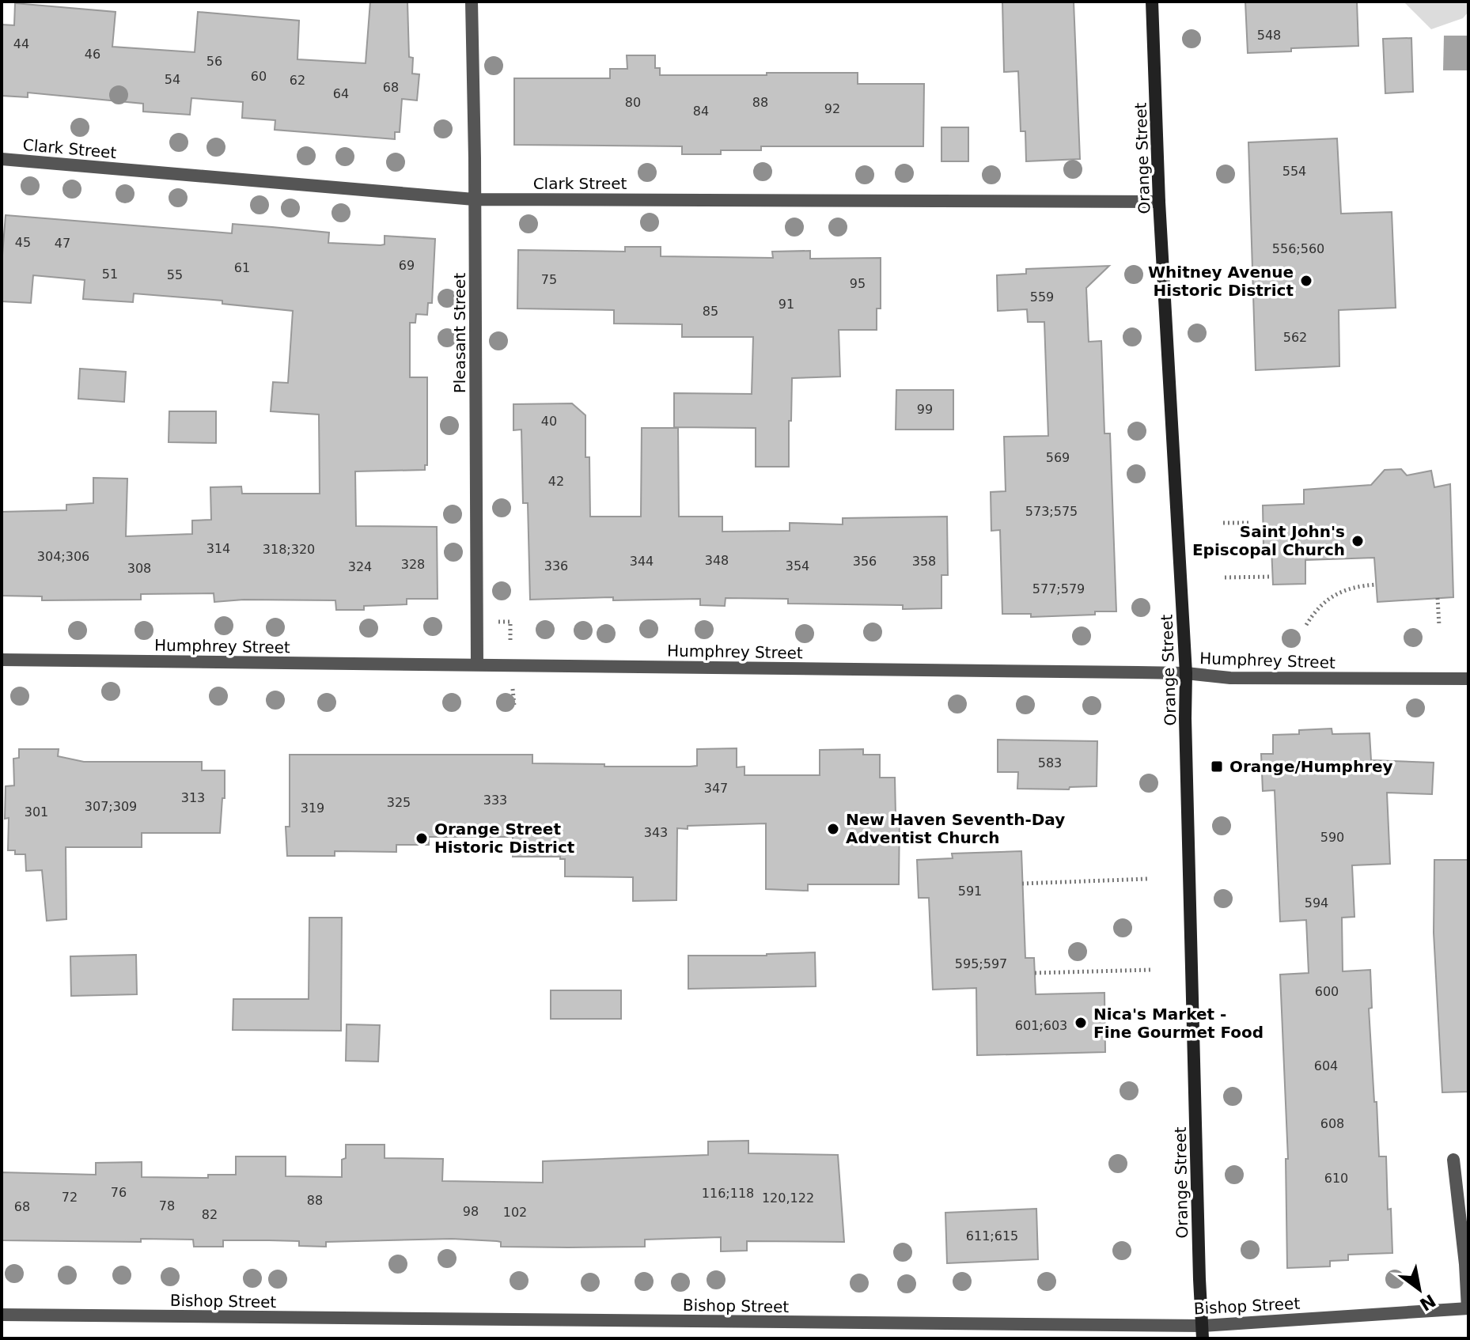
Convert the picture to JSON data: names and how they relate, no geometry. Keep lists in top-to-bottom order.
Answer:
{
  "streets": {
    "main road": ["Orange Street"],
    "street": [
      "Clark Street",
      "Pleasant Street",
      "Humphrey Street",
      "Bishop Street"
    ]
  },
  "crossings": [
    ["Clark Street", "Orange Street"],
    ["Clark Street", "Pleasant Street"],
    ["Orange Street", "Humphrey Street"],
    ["Orange Street", "Bishop Street"],
    ["Pleasant Street", "Humphrey Street"]
  ],
  "places": {
    "other": [
      "Whitney Avenue Historic District",
      "Saint John's Episcopal Church",
      "New Haven Seventh-Day Adventist Church",
      "Orange Street Historic District",
      "Nica's Market - Fine Gourmet Food"
    ],
    "transit": ["Orange/Humphrey"]
  },
  "house_numbers": [
    "548",
    "44",
    "46",
    "56",
    "60",
    "54",
    "62",
    "68",
    "64",
    "80",
    "88",
    "92",
    "84",
    "554",
    "45",
    "47",
    "556;560",
    "69",
    "61",
    "51",
    "55",
    "75",
    "95",
    "559",
    "91",
    "85",
    "562",
    "99",
    "40",
    "569",
    "42",
    "573;575",
    "314",
    "318;320",
    "304;306",
    "348",
    "344",
    "356",
    "358",
    "328",
    "336",
    "354",
    "324",
    "308",
    "577;579",
    "583",
    "347",
    "313",
    "333",
    "325",
    "307;309",
    "319",
    "301",
    "343",
    "590",
    "591",
    "594",
    "595;597",
    "600",
    "601;603",
    "604",
    "608",
    "610",
    "76",
    "116;118",
    "72",
    "120,122",
    "88",
    "78",
    "68",
    "98",
    "102",
    "82",
    "611;615"
  ],
  "north": "bottom right"
}
